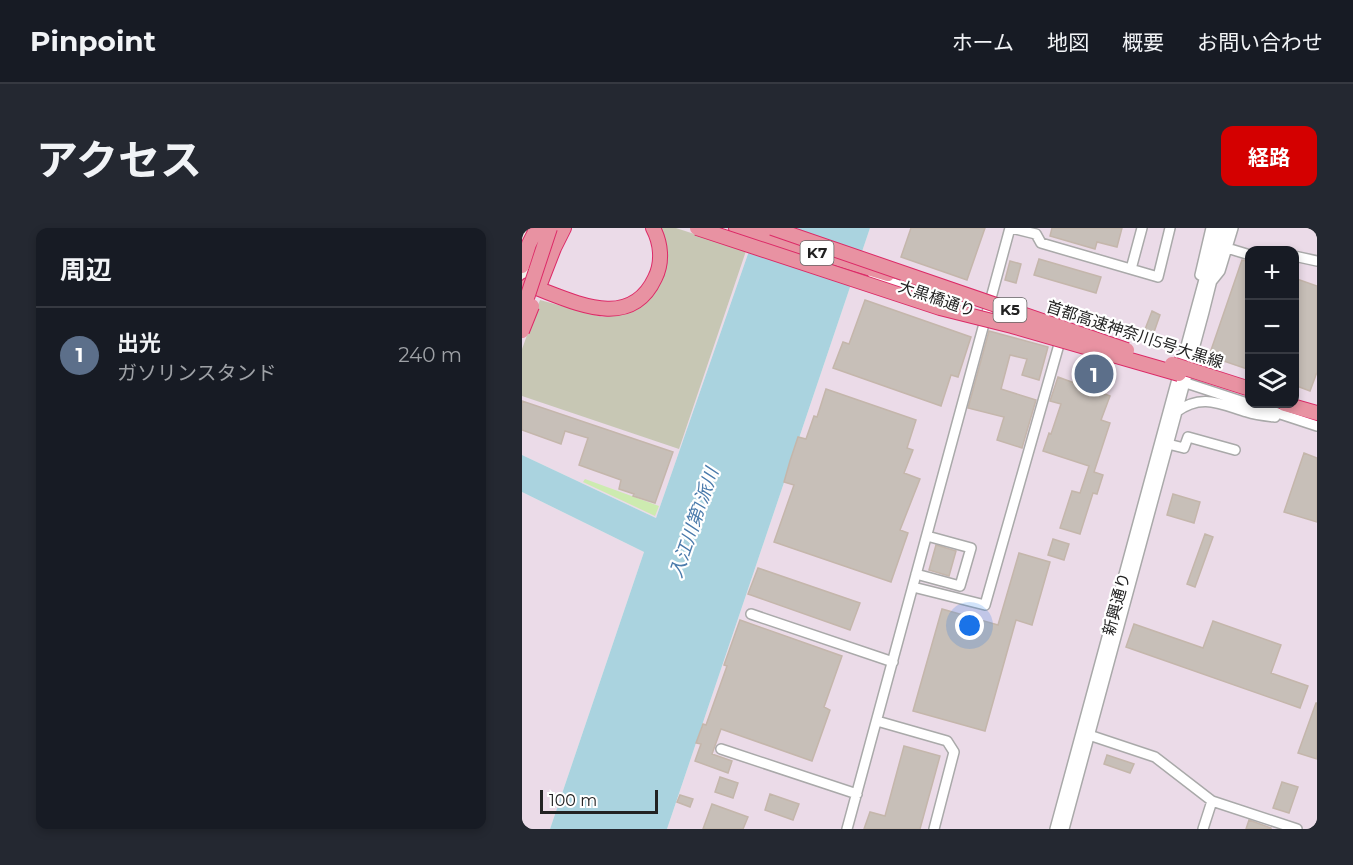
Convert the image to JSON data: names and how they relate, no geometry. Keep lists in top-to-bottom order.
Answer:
{
  "streets": {
    "highway": ["K7", "K5", "首都高速神奈川5号大黒線"],
    "street": ["大黒橋通り", "新興通り"]
  },
  "crossings": [
    ["K7", "K5"],
    ["K7", "首都高速神奈川5号大黒線"],
    ["大黒橋通り", "K5"],
    ["大黒橋通り", "首都高速神奈川5号大黒線"],
    ["大黒橋通り", "新興通り"],
    ["K5", "首都高速神奈川5号大黒線"],
    ["首都高速神奈川5号大黒線", "新興通り"]
  ],
  "water": ["入江川第1派川"],
  "scale_bar": "100 m",
  "page": {
    "header": "Pinpoint",
    "nav": [
      "ホーム",
      "地図",
      "概要",
      "お問い合わせ"
    ],
    "title": "アクセス",
    "buttons": "経路",
    "heading": "周辺",
    "map_buttons": ["+", "−"],
    "list": [
      {
        "mark": "1",
        "name": "出光",
        "note": "ガソリンスタンド",
        "value": "240 m"
      }
    ],
    "pins": "1",
    "scale": "100 m"
  }
}
